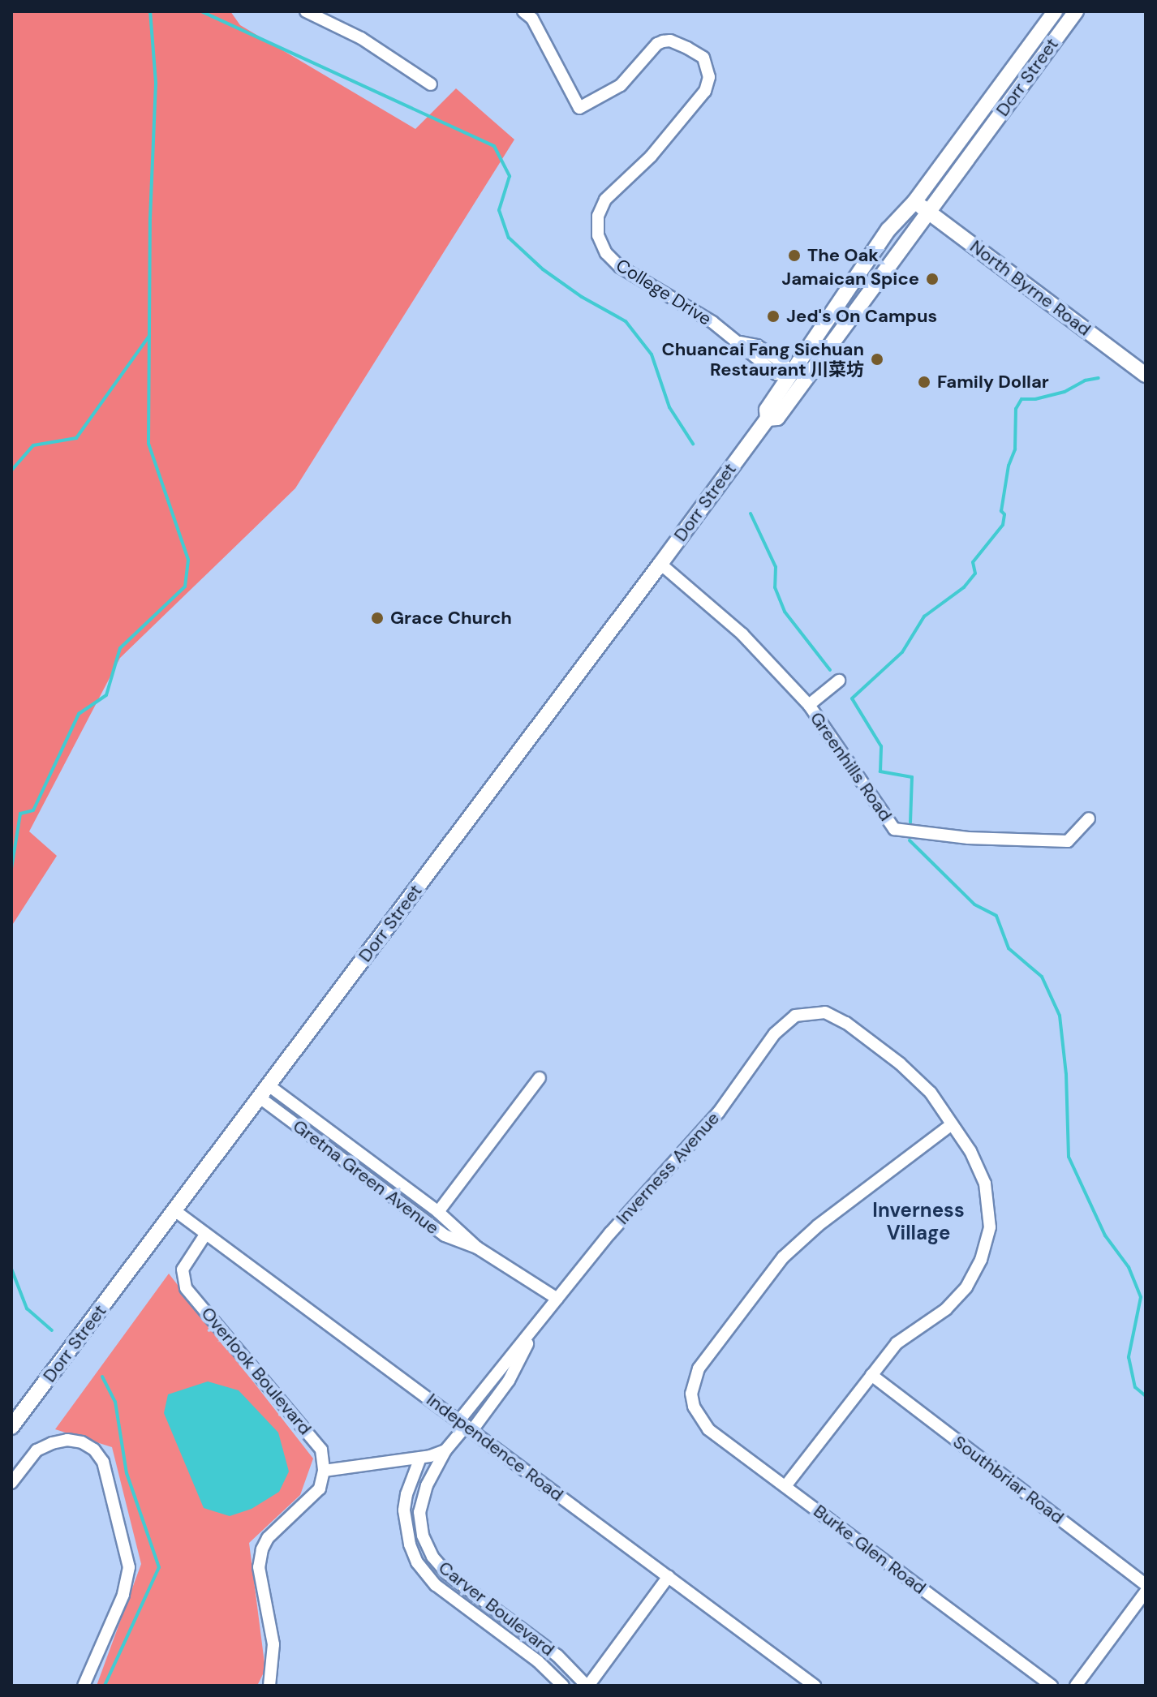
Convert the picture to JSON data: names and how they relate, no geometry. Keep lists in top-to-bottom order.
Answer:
{
  "streets": {
    "main road": ["Dorr Street", "North Byrne Road"],
    "street": [
      "College Drive",
      "Greenhills Road",
      "Inverness Avenue",
      "Gretna Green Avenue",
      "Overlook Boulevard",
      "Independence Road",
      "Southbriar Road",
      "Burke Glen Road",
      "Carver Boulevard"
    ]
  },
  "crossings": [
    ["Dorr Street", "North Byrne Road"],
    ["Dorr Street", "College Drive"],
    ["Dorr Street", "Greenhills Road"],
    ["Dorr Street", "Gretna Green Avenue"],
    ["Dorr Street", "Independence Road"],
    ["Inverness Avenue", "Gretna Green Avenue"],
    ["Inverness Avenue", "Independence Road"],
    ["Inverness Avenue", "Burke Glen Road"],
    ["Inverness Avenue", "Carver Boulevard"],
    ["Overlook Boulevard", "Independence Road"]
  ],
  "districts": ["Inverness Village"],
  "places": [
    "The Oak",
    "Jamaican Spice",
    "Jed's On Campus",
    "Chuancai Fang Sichuan Restaurant 川菜坊",
    "Family Dollar",
    "Grace Church"
  ]
}
